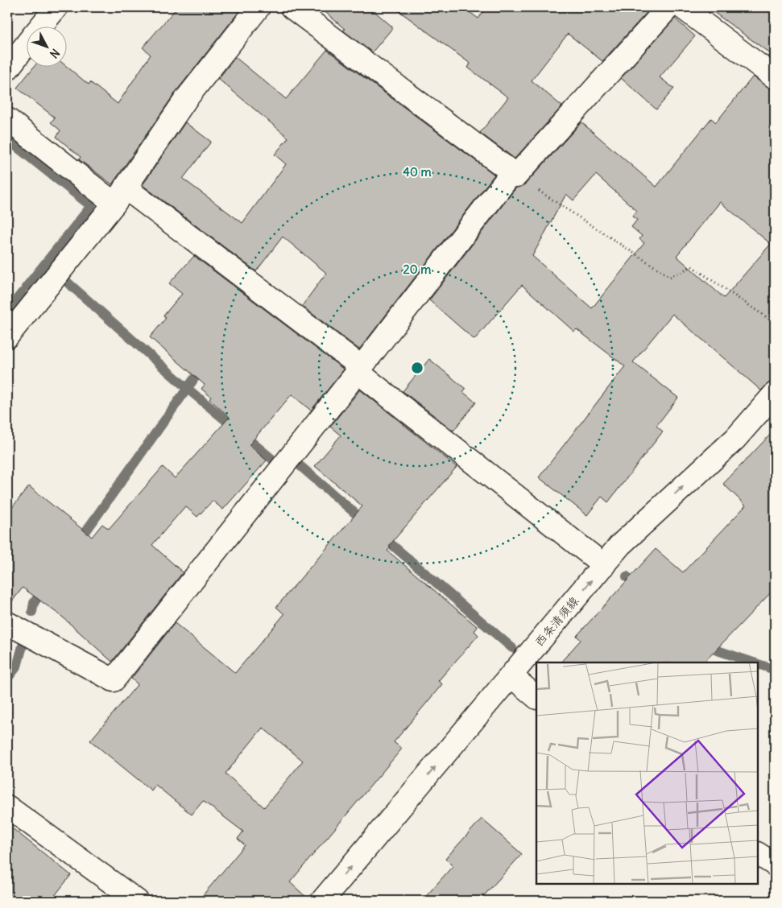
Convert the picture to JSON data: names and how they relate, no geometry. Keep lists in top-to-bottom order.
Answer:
{
  "streets": {
    "street": ["西条清須線"]
  },
  "one_way": ["西条清須線"],
  "north": "bottom right",
  "rings": ["40 m", "20 m"]
}
